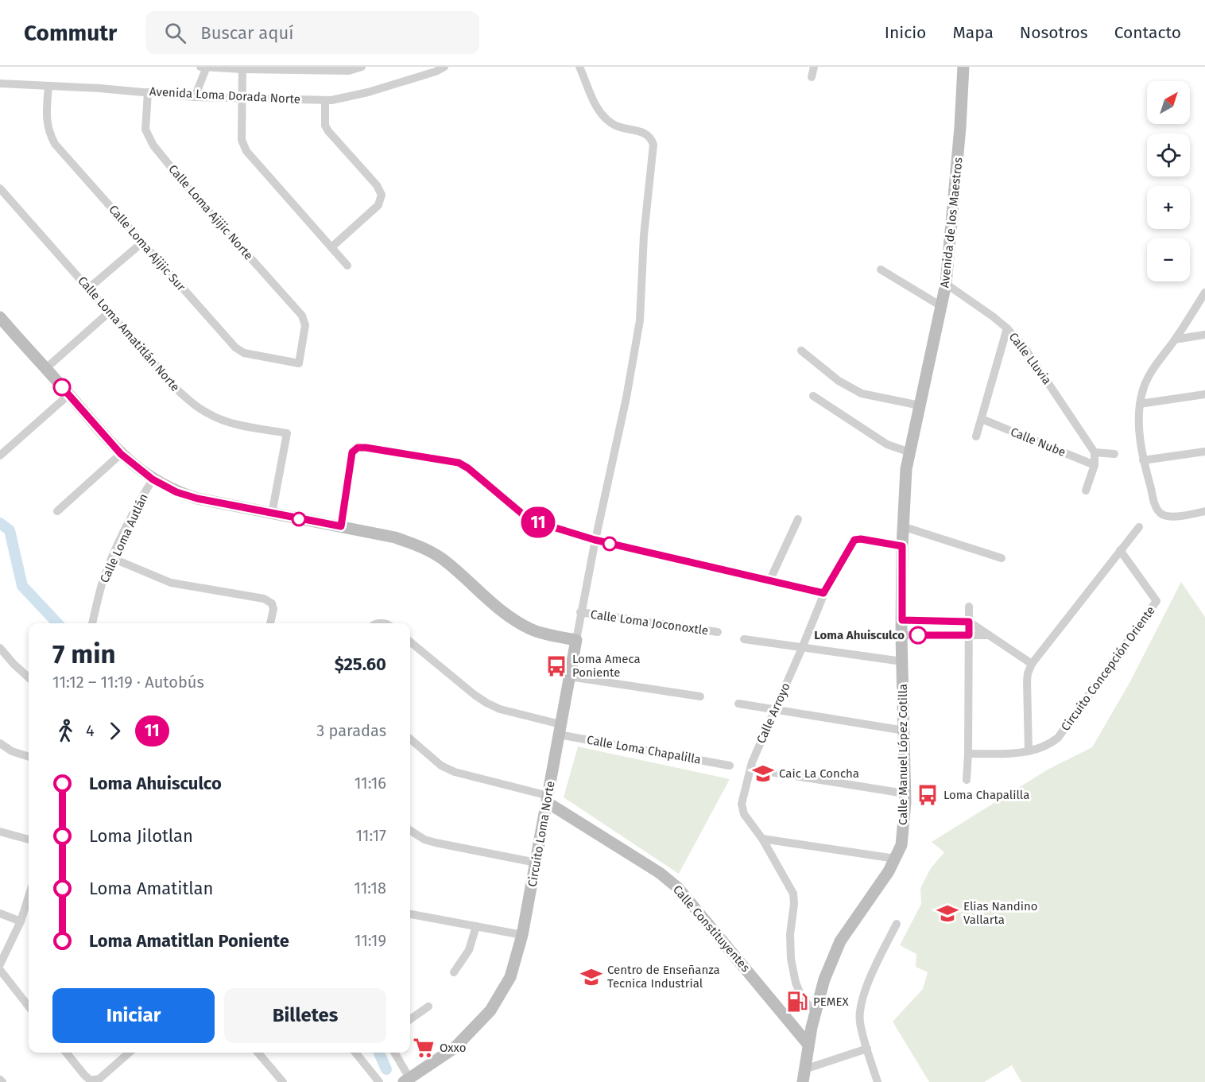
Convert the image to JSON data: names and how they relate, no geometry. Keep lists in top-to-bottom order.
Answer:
{
  "streets": {
    "street": [
      "Avenida Loma Dorada Norte",
      "Calle Loma Ajijic Norte",
      "Avenida de los Maestros",
      "Calle Loma Ajijic Sur",
      "Calle Loma Amatitlán Norte",
      "Calle Lluvia",
      "Calle Nube",
      "Calle Loma Autlán",
      "Calle Loma Joconoxtle",
      "Circuito Concepción Oriente",
      "Calle Arroyo",
      "Calle Loma Chapalilla",
      "Calle Manuel López Cotilla",
      "Circuito Loma Norte",
      "Calle Constituyentes"
    ]
  },
  "crossings": [
    ["Avenida Loma Dorada Norte", "Calle Loma Ajijic Norte"],
    ["Avenida Loma Dorada Norte", "Calle Loma Ajijic Sur"],
    ["Calle Loma Ajijic Norte", "Calle Loma Ajijic Sur"],
    ["Avenida de los Maestros", "Calle Lluvia"],
    ["Avenida de los Maestros", "Calle Manuel López Cotilla"],
    ["Calle Loma Joconoxtle", "Circuito Loma Norte"],
    ["Calle Arroyo", "Calle Manuel López Cotilla"],
    ["Calle Loma Chapalilla", "Circuito Loma Norte"],
    ["Calle Manuel López Cotilla", "Calle Constituyentes"],
    ["Circuito Loma Norte", "Calle Constituyentes"]
  ],
  "places": {
    "other": ["Loma Ahuisculco"],
    "bus stop": ["Loma Ameca Poniente", "Loma Chapalilla"],
    "school or university": ["Caic La Concha", "Elias Nandino Vallarta", "Centro de Enseñanza Tecnica Industrial"],
    "fuel station": ["PEMEX"],
    "supermarket": ["Oxxo"]
  },
  "lines": ["bus line 11"],
  "north": "top right",
  "page": {
    "header": "Commutr",
    "search": "Buscar aquí",
    "nav": [
      "Inicio",
      "Mapa",
      "Nosotros",
      "Contacto"
    ],
    "on_map": "11",
    "map_buttons": ["+", "−"],
    "heading": ["7 min", "11:12 – 11:19 · Autobús", "$25.60"],
    "legs": ["4", "11", "3 paradas"],
    "list": [
      {
        "name": "Loma Ahuisculco",
        "value": "11:16"
      },
      {
        "name": "Loma Jilotlan",
        "value": "11:17"
      },
      {
        "name": "Loma Amatitlan",
        "value": "11:18"
      },
      {
        "name": "Loma Amatitlan Poniente",
        "value": "11:19"
      }
    ],
    "buttons": ["Iniciar", "Billetes"]
  }
}
